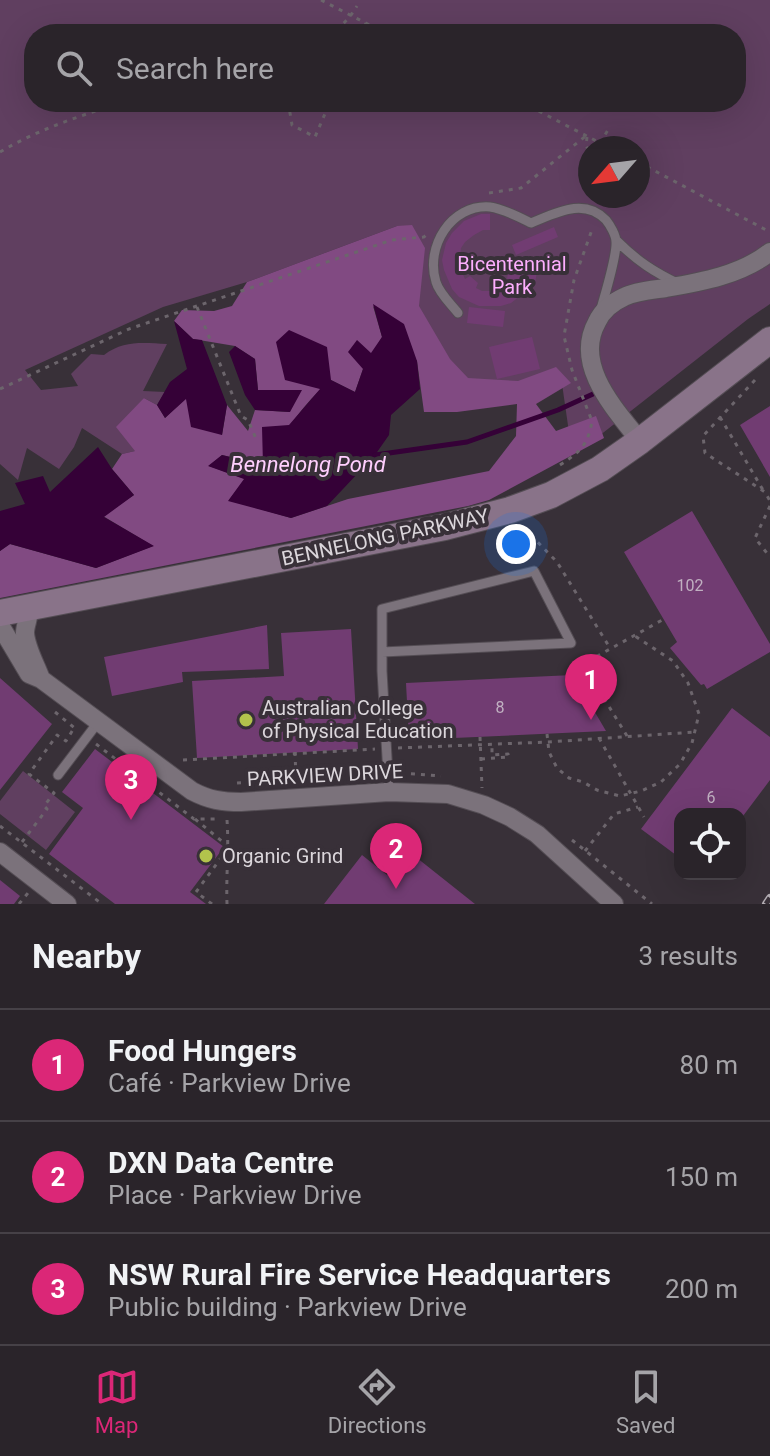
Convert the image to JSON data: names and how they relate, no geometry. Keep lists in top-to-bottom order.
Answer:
{
  "streets": {
    "street": ["BENNELONG PARKWAY", "PARKVIEW DRIVE"]
  },
  "water": ["Bennelong Pond"],
  "parks": ["Bicentennial Park"],
  "places": ["Australian College of Physical Education", "Organic Grind"],
  "house_numbers": ["102", "8", "6"],
  "north": "bottom left",
  "page": {
    "search": "Search here",
    "pins": ["1", "3", "2"],
    "heading": ["Nearby", "3 results"],
    "list": [
      {
        "mark": "1",
        "name": "Food Hungers",
        "note": "Café · Parkview Drive",
        "value": "80 m"
      },
      {
        "mark": "2",
        "name": "DXN Data Centre",
        "note": "Place · Parkview Drive",
        "value": "150 m"
      },
      {
        "mark": "3",
        "name": "NSW Rural Fire Service Headquarters",
        "note": "Public building · Parkview Drive",
        "value": "200 m"
      }
    ],
    "nav": ["Map", "Directions", "Saved"]
  }
}
